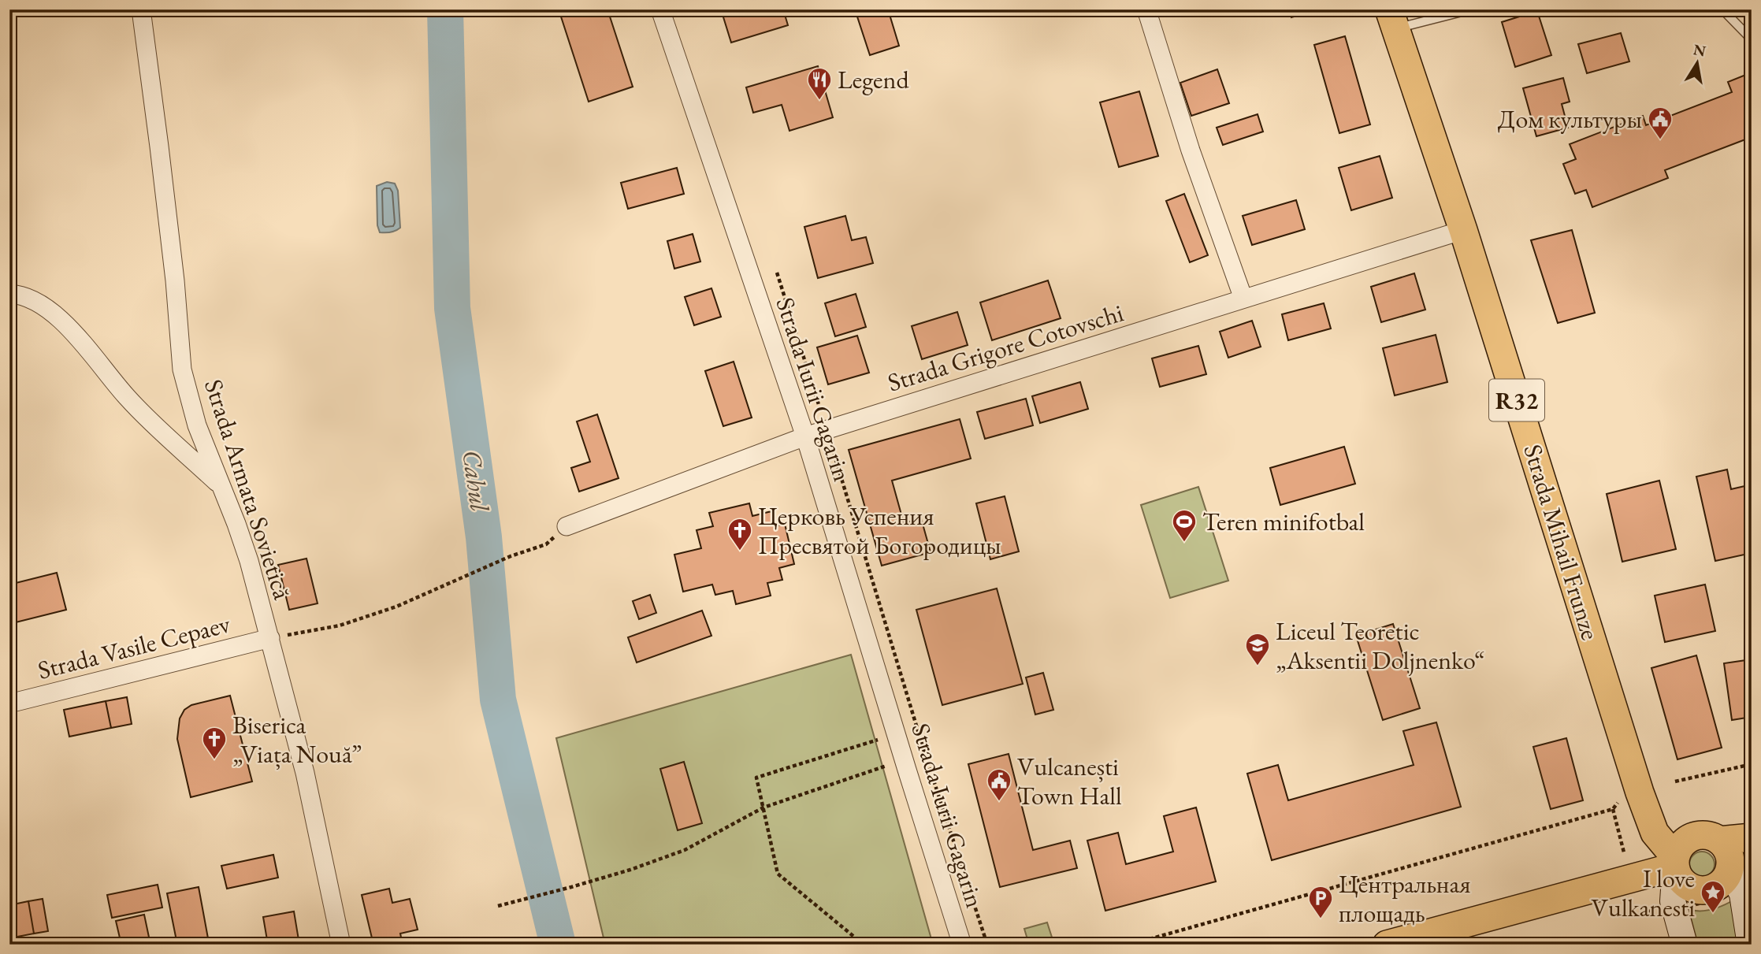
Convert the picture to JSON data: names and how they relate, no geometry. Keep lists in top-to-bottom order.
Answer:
{
  "streets": {
    "main road": ["R32", "Strada Mihail Frunze"],
    "street": [
      "Strada Grigore Cotovschi",
      "Strada Iurii Gagarin",
      "Strada Armata Sovietică",
      "Strada Vasile Cepaev"
    ]
  },
  "crossings": [
    ["Strada Grigore Cotovschi", "Strada Iurii Gagarin"],
    ["Strada Grigore Cotovschi", "Strada Mihail Frunze"],
    ["Strada Armata Sovietică", "Strada Vasile Cepaev"]
  ],
  "water": ["Cahul"],
  "places": {
    "restaurant": ["Legend"],
    "public building": ["Дом культуры", "Vulcanești Town Hall"],
    "sports": ["Teren minifotbal"],
    "church": ["Церковь Успения Пресвятой Богородицы", "Biserica „Viața Nouă”"],
    "school or university": ["Liceul Teoretic „Aksentii Doljnenko“"],
    "place": ["I love Vulkanesti"],
    "parking": ["Центральная площадь"]
  },
  "north": "top"
}
